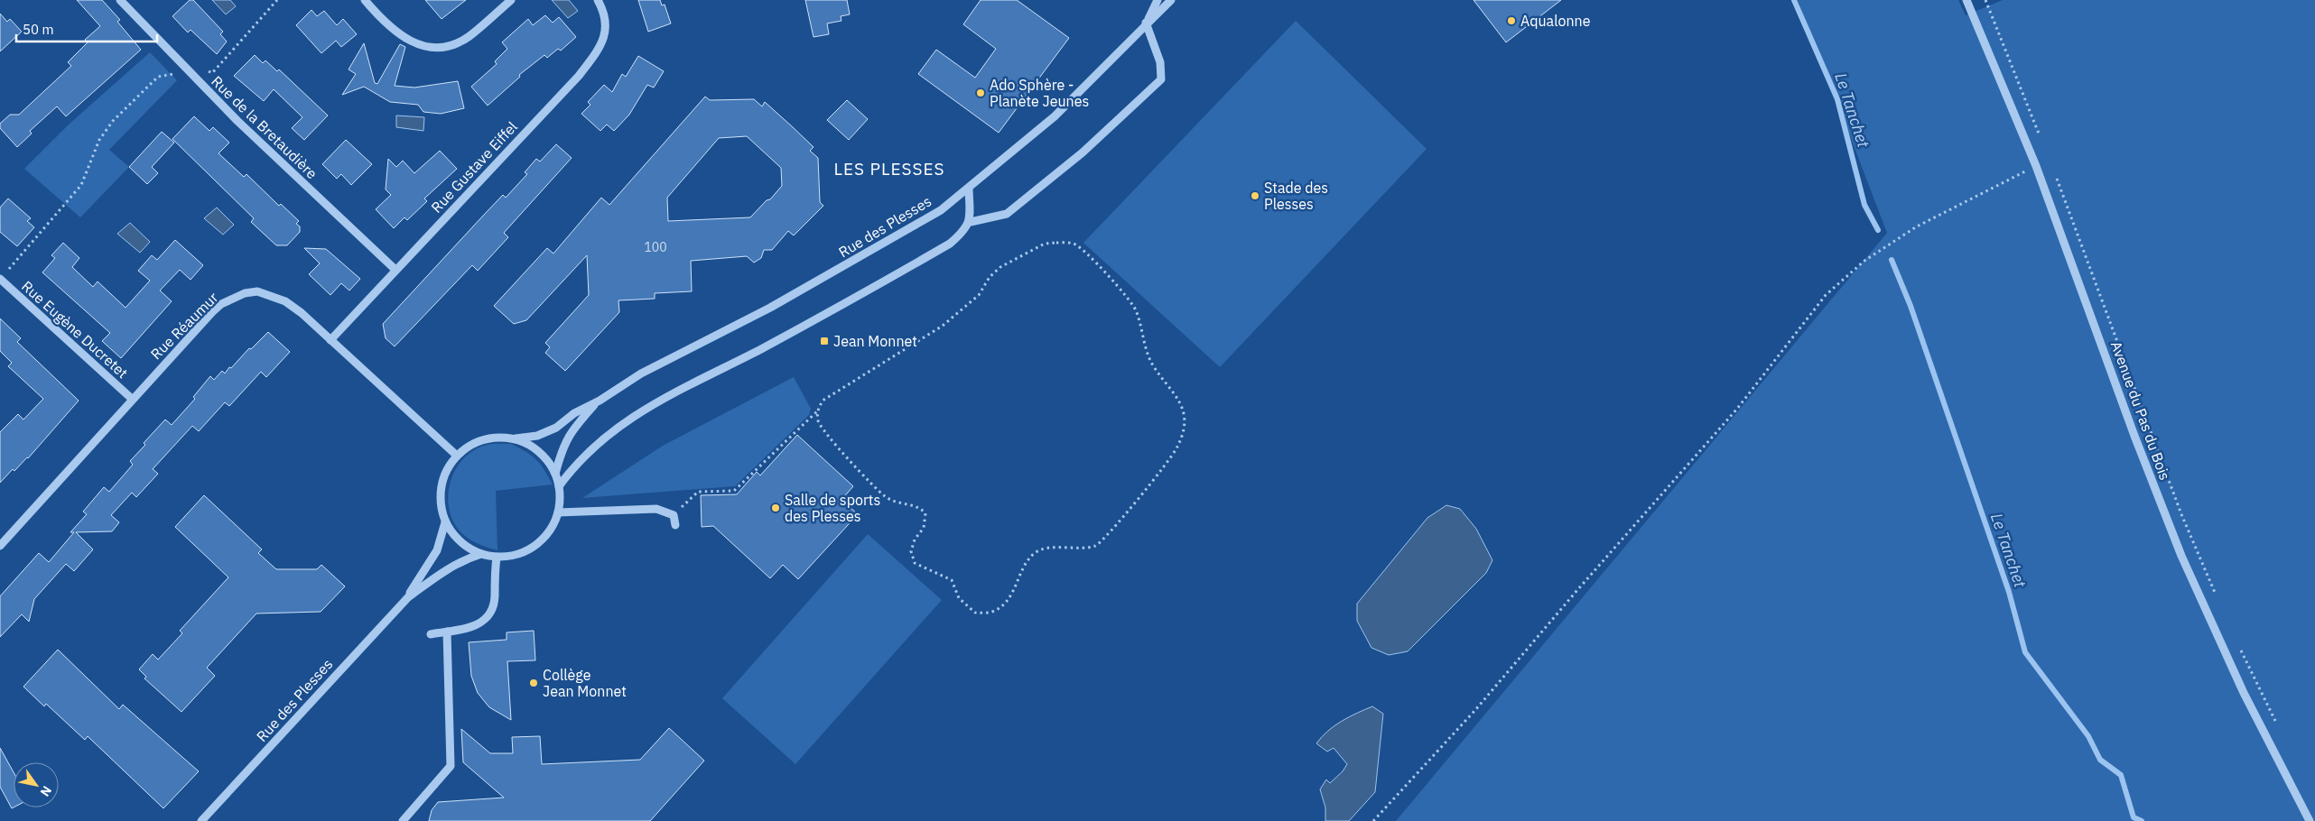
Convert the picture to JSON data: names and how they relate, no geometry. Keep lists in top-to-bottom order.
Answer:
{
  "streets": {
    "street": [
      "Rue de la Bretaudière",
      "Rue Gustave Eiffel",
      "Rue des Plesses",
      "Rue Réaumur",
      "Rue Eugène Ducretet",
      "Avenue du Pas du Bois"
    ]
  },
  "crossings": [
    ["Rue de la Bretaudière", "Rue Gustave Eiffel"],
    ["Rue Gustave Eiffel", "Rue Réaumur"],
    ["Rue des Plesses", "Rue Réaumur"],
    ["Rue Réaumur", "Rue Eugène Ducretet"]
  ],
  "districts": ["LES PLESSES"],
  "water": ["Le Tanchet"],
  "places": {
    "other": [
      "Aqualonne",
      "Ado Sphère - Planète Jeunes",
      "Stade des Plesses",
      "Salle de sports des Plesses",
      "Collège Jean Monnet"
    ],
    "transit": ["Jean Monnet"]
  },
  "house_numbers": ["100"],
  "scale_bar": "50 m",
  "north": "bottom right"
}
